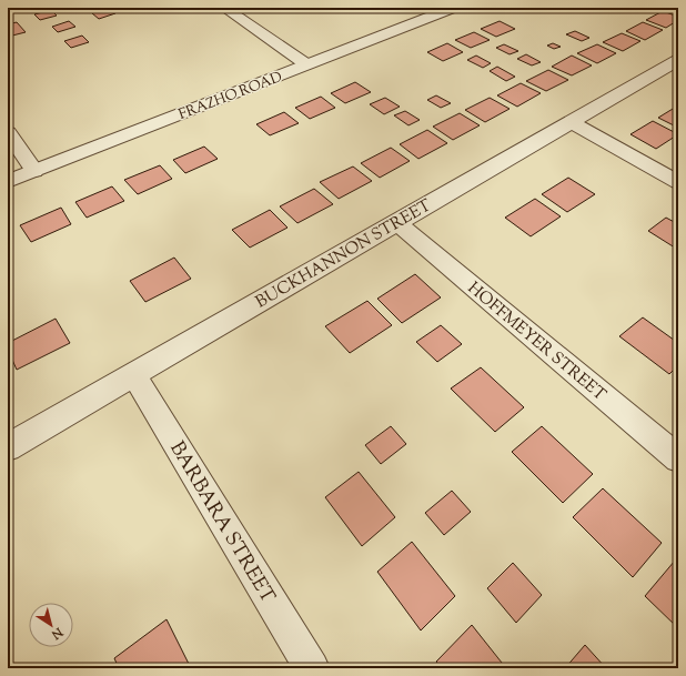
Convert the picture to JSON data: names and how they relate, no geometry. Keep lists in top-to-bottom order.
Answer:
{
  "streets": {
    "street": [
      "FRAZHO ROAD",
      "BUCKHANNON STREET",
      "HOFFMEYER STREET",
      "BARBARA STREET"
    ]
  },
  "crossings": [
    ["BUCKHANNON STREET", "HOFFMEYER STREET"],
    ["BUCKHANNON STREET", "BARBARA STREET"]
  ],
  "north": "bottom right"
}
